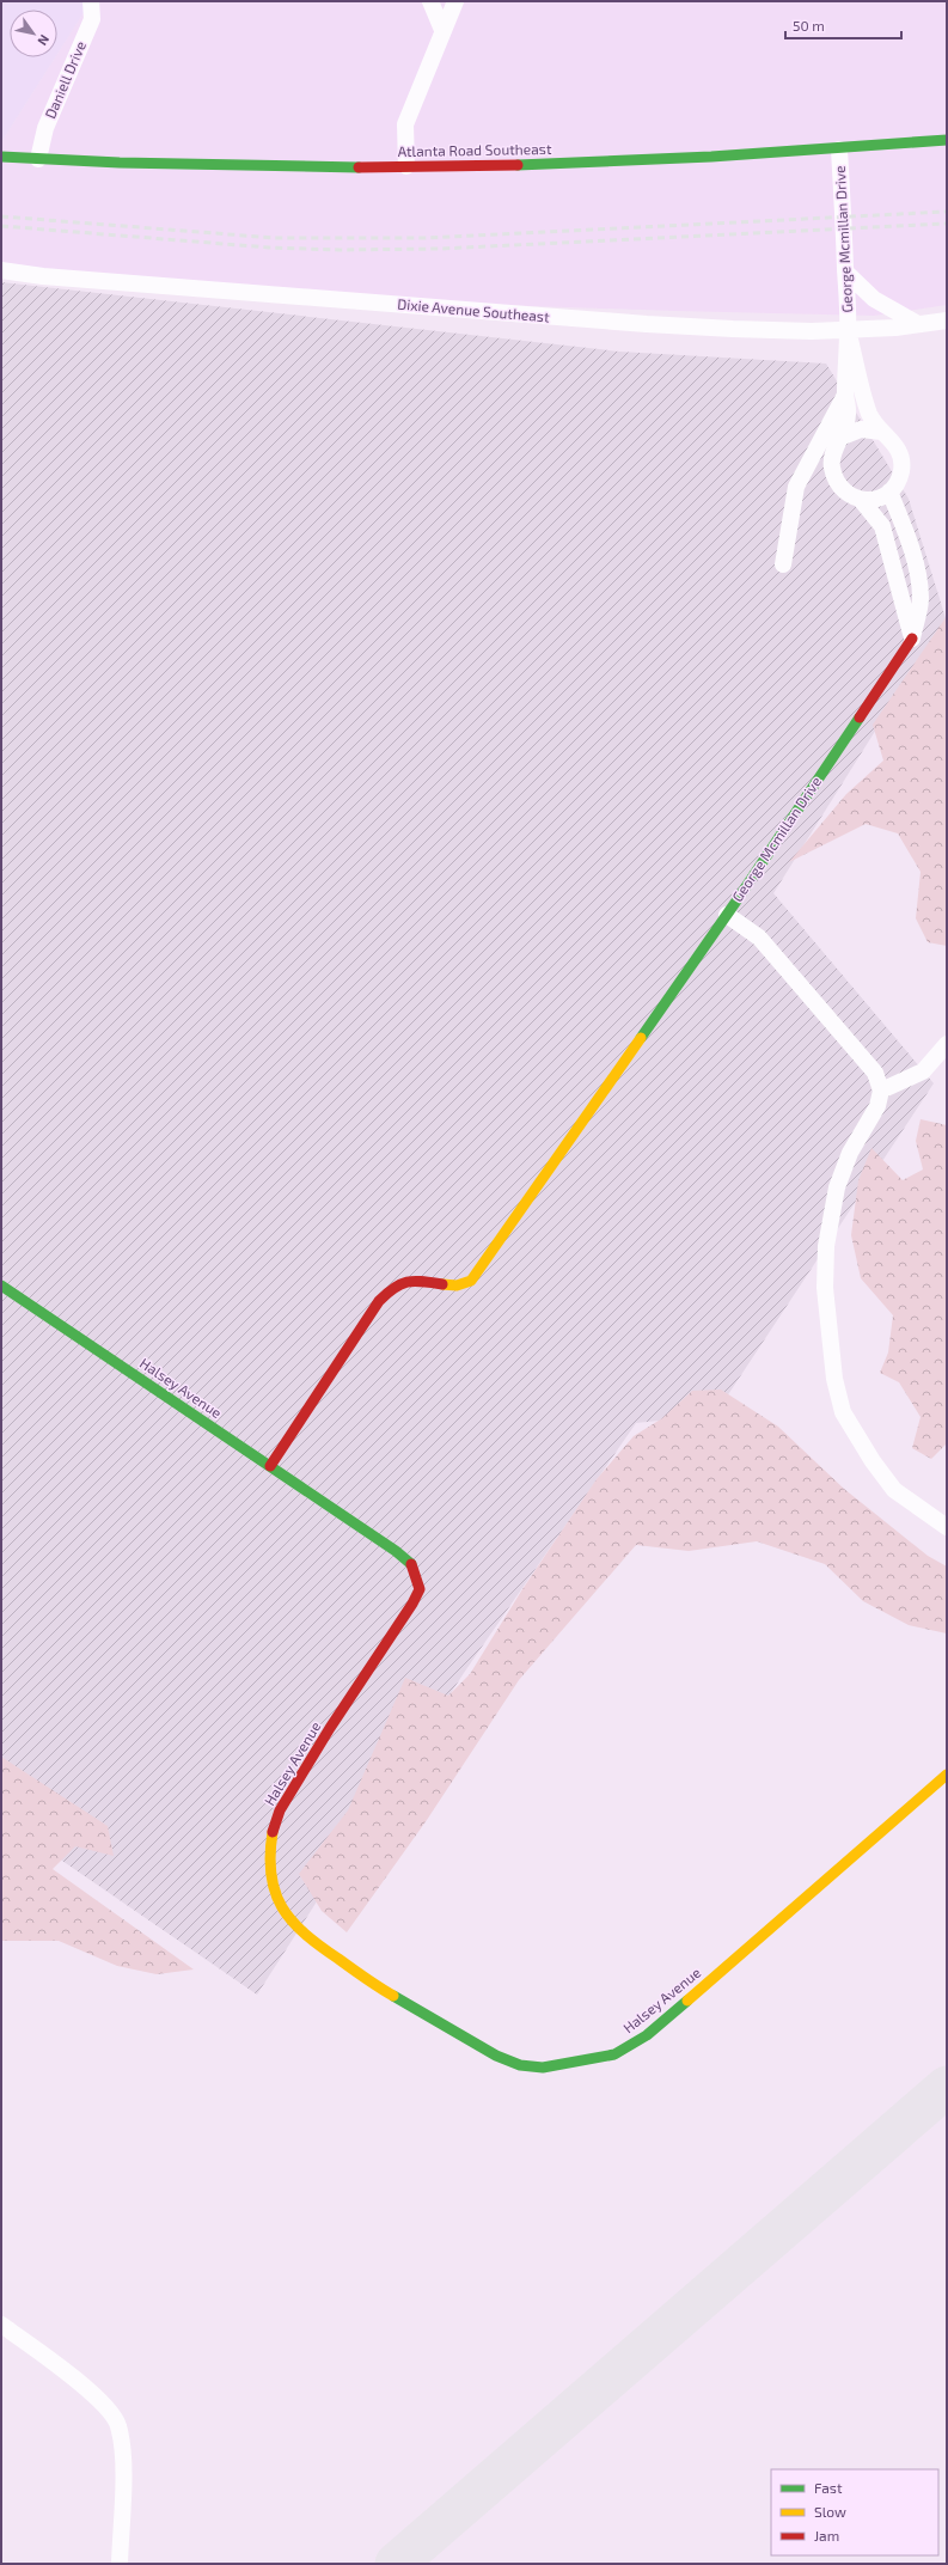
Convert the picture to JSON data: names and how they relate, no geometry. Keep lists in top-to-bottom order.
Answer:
{
  "streets": {
    "street": [
      "Daniell Drive",
      "Atlanta Road Southeast",
      "George Mcmillan Drive",
      "Dixie Avenue Southeast",
      "Halsey Avenue"
    ]
  },
  "crossings": [
    ["Daniell Drive", "Atlanta Road Southeast"],
    ["Atlanta Road Southeast", "George Mcmillan Drive"],
    ["George Mcmillan Drive", "Dixie Avenue Southeast"]
  ],
  "legend": ["Fast", "Slow", "Jam"],
  "scale_bar": "50 m",
  "north": "bottom right"
}
